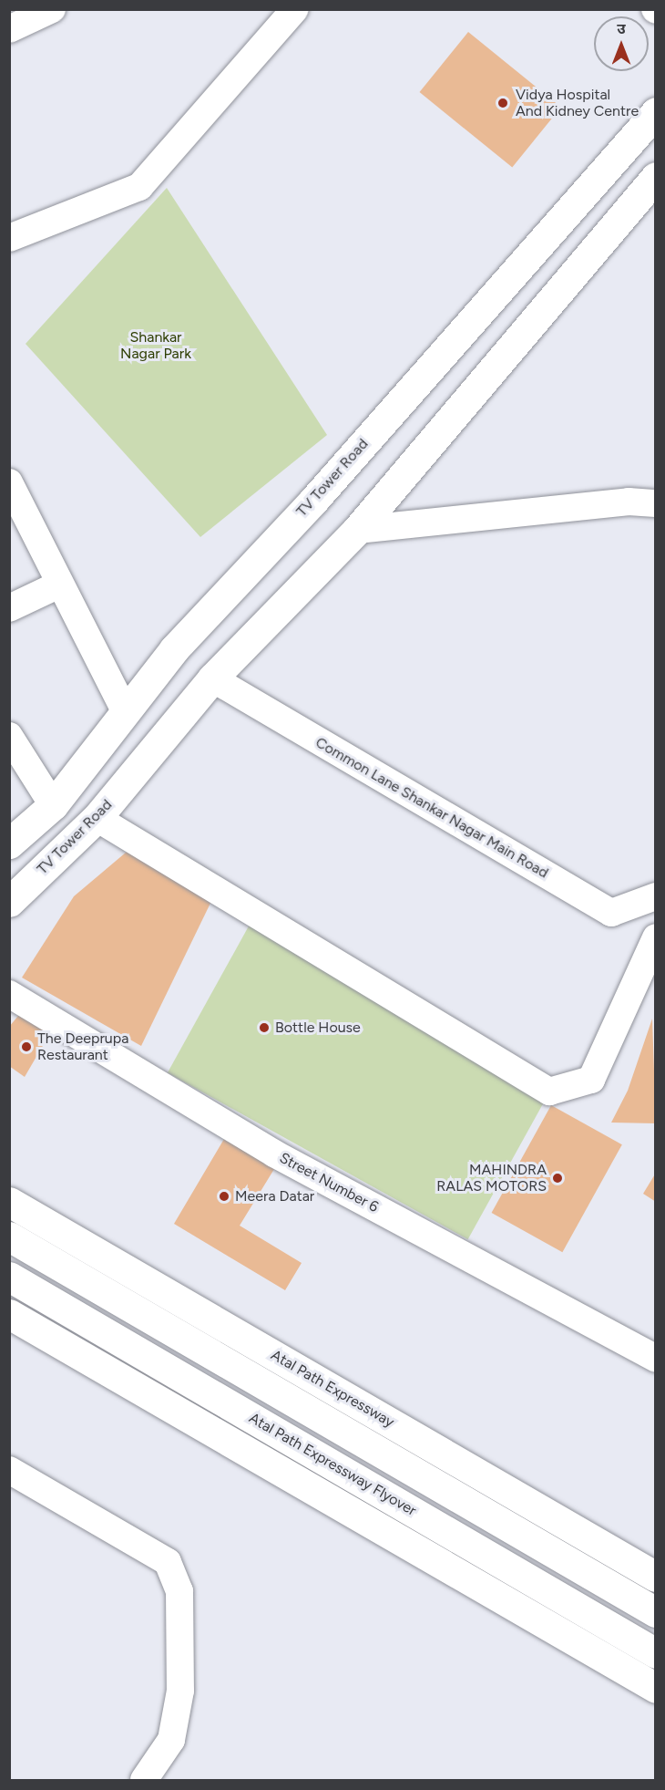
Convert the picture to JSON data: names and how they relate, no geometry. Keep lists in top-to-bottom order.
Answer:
{
  "streets": {
    "main road": ["TV Tower Road", "Atal Path Expressway", "Atal Path Expressway Flyover"],
    "street": ["Common Lane Shankar Nagar Main Road", "Street Number 6"]
  },
  "crossings": [
    ["TV Tower Road", "Common Lane Shankar Nagar Main Road"]
  ],
  "parks": ["Shankar Nagar Park"],
  "places": [
    "Vidya Hospital And Kidney Centre",
    "Bottle House",
    "The Deeprupa Restaurant",
    "MAHINDRA RALAS MOTORS",
    "Meera Datar"
  ],
  "north": "top"
}
